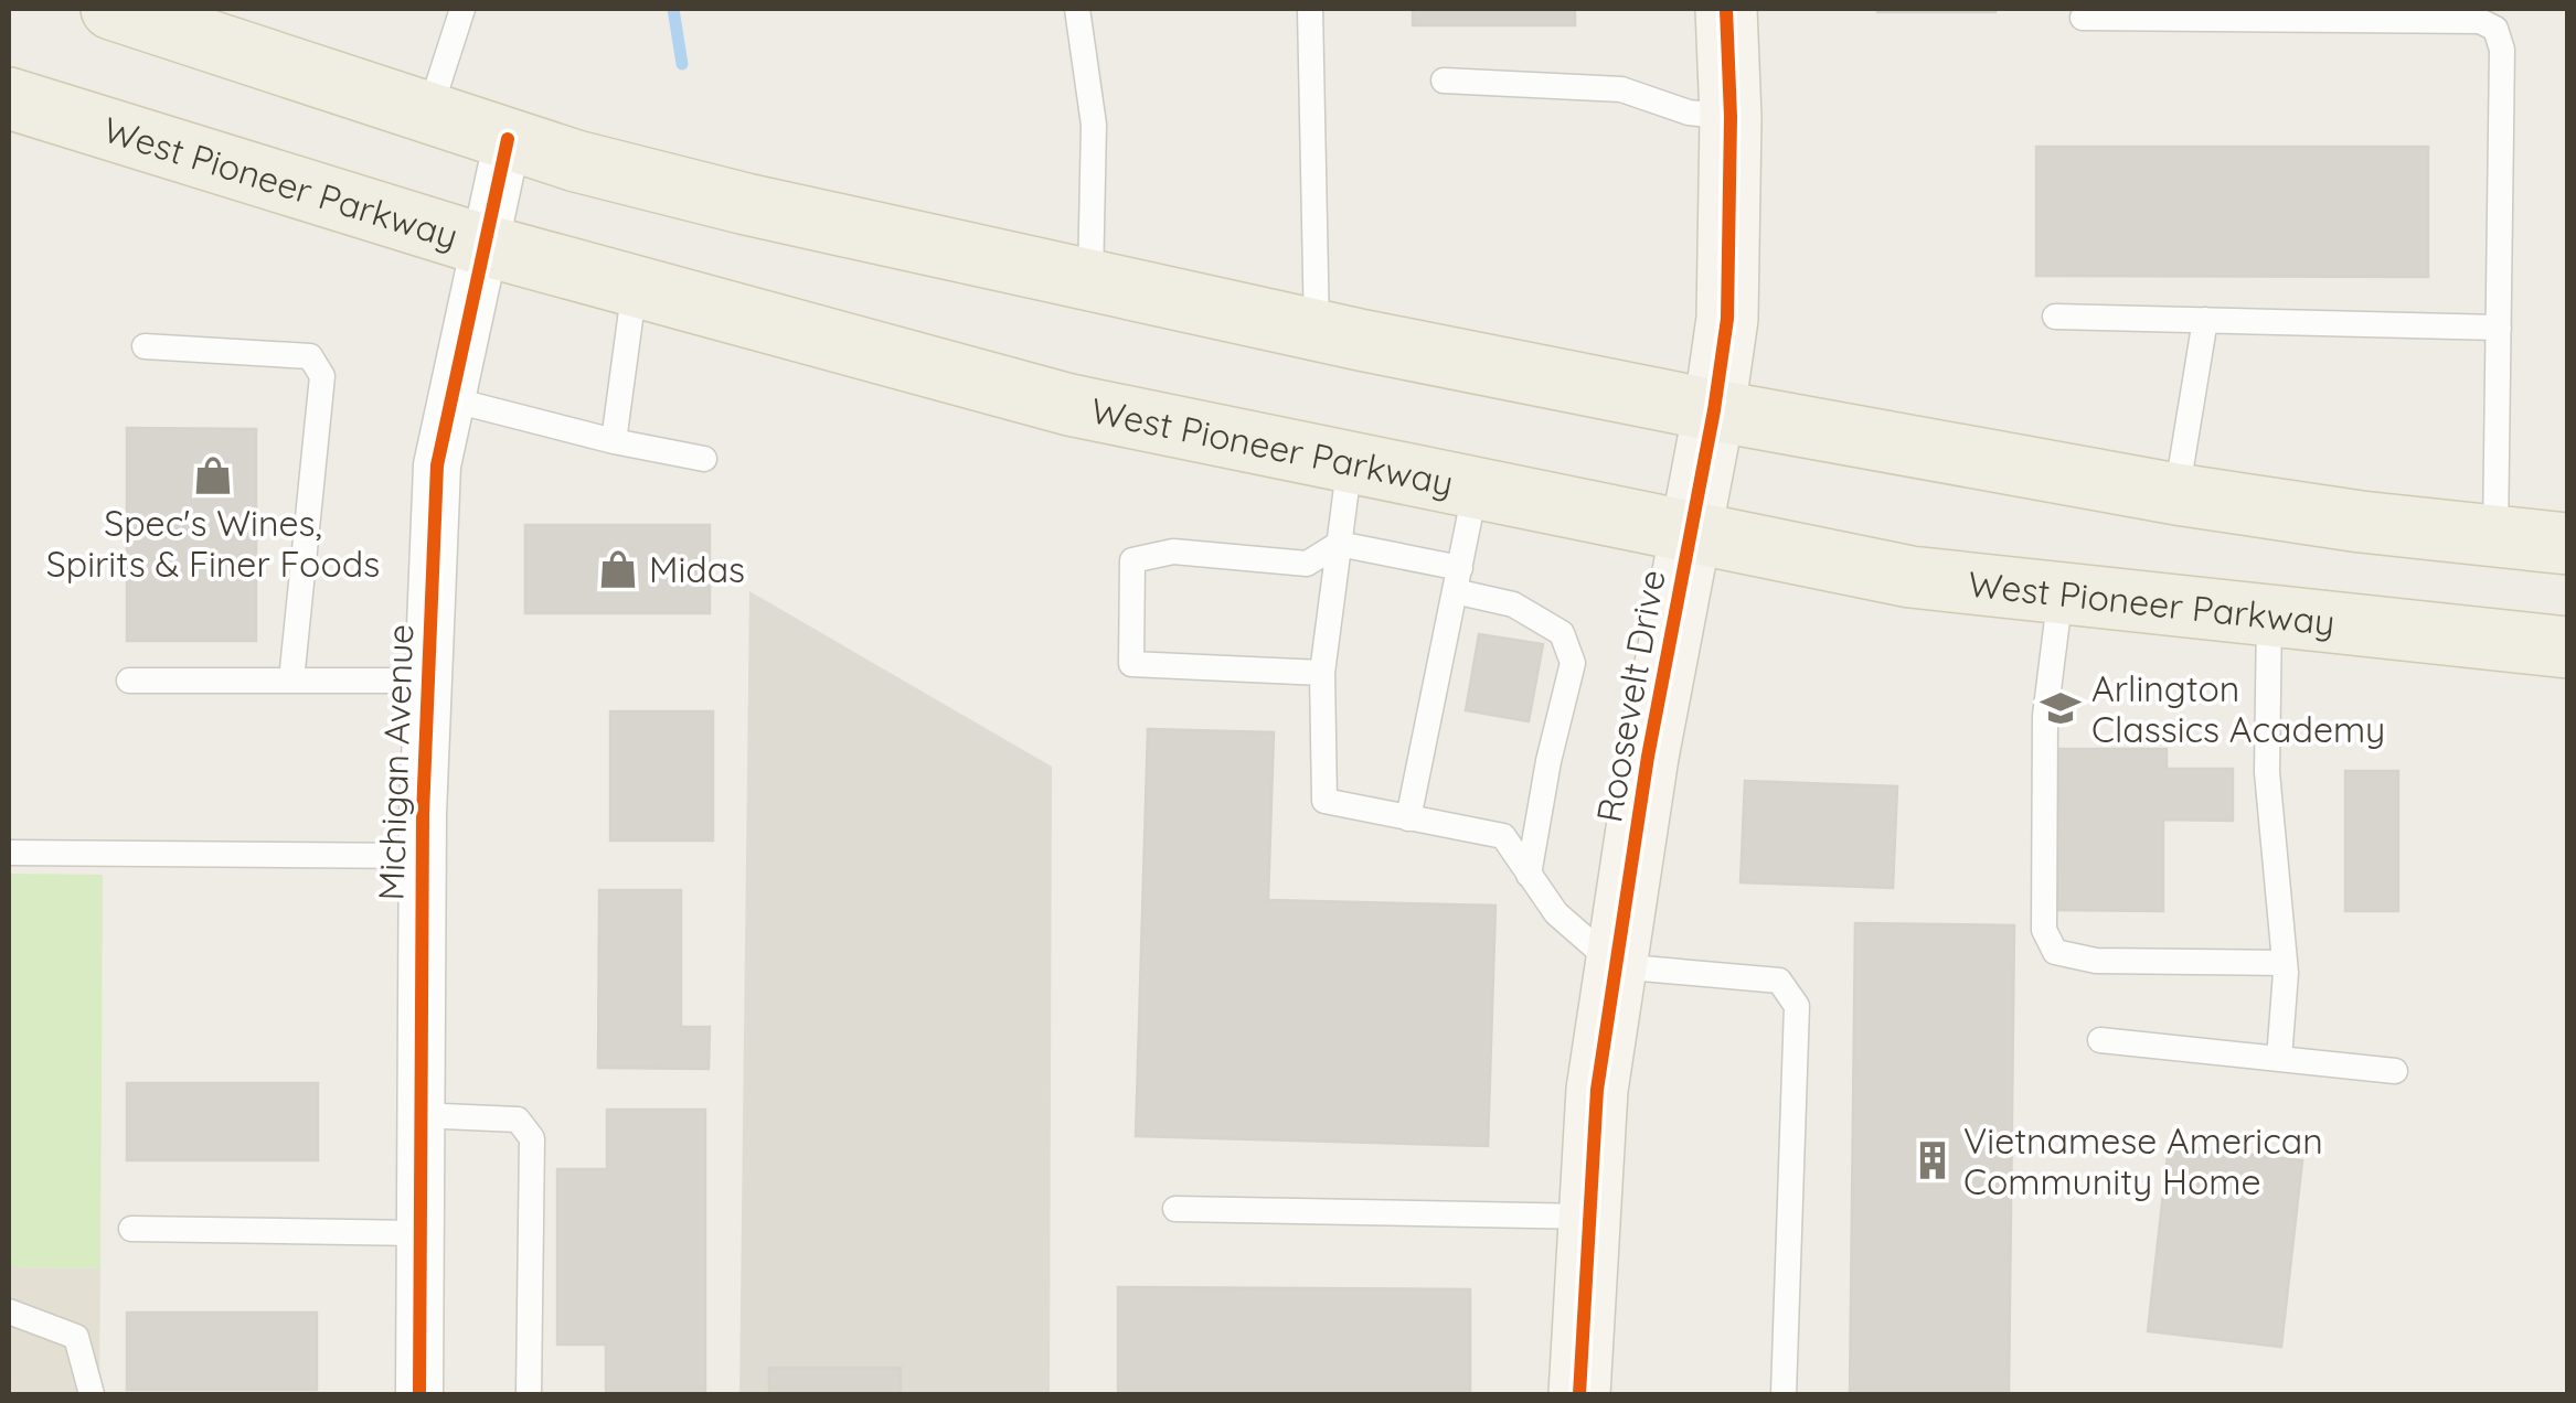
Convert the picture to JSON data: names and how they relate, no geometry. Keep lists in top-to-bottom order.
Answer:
{
  "streets": {
    "main road": ["West Pioneer Parkway"],
    "street": ["Roosevelt Drive", "Michigan Avenue"]
  },
  "crossings": [
    ["West Pioneer Parkway", "Roosevelt Drive"],
    ["West Pioneer Parkway", "Michigan Avenue"]
  ],
  "places": {
    "shop": ["Spec's Wines, Spirits & Finer Foods", "Midas"],
    "school or university": ["Arlington Classics Academy"],
    "building": ["Vietnamese American Community Home"]
  }
}
